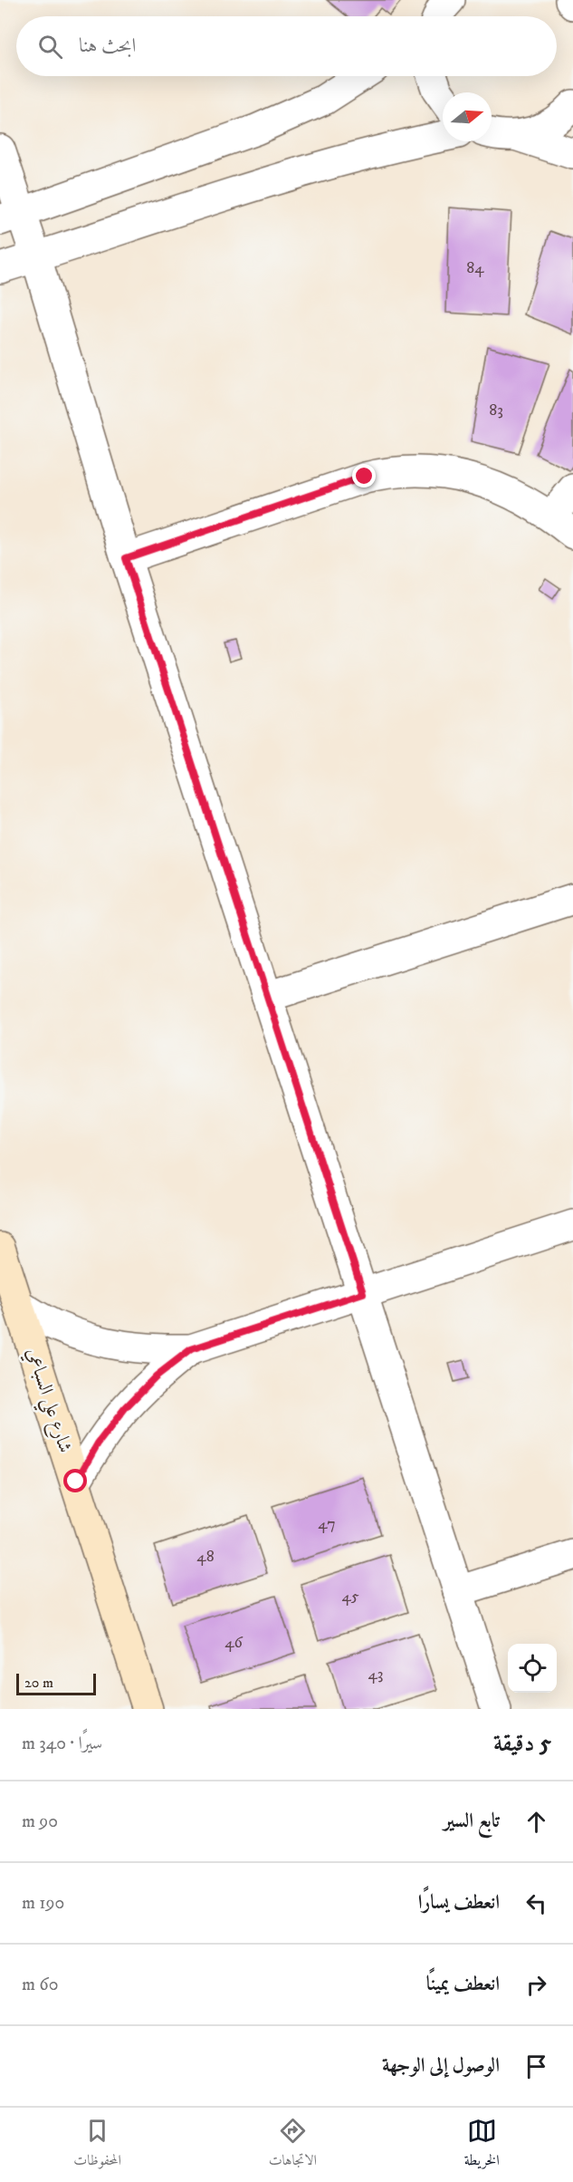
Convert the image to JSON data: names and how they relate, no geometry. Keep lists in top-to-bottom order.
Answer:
{
  "streets": {
    "street": ["شارع علي السباعي"]
  },
  "house_numbers": [
    "84",
    "83",
    "47",
    "48",
    "45",
    "46",
    "43"
  ],
  "scale_bar": "20 m",
  "north": "right",
  "page": {
    "search": "ابحث هنا",
    "scale": "20 m",
    "heading": ["5 دقيقة", "سيرًا · 340 m"],
    "list": [
      ["تابع السير", "90 m"],
      ["انعطف يسارًا", "190 m"],
      ["انعطف يمينًا", "60 m"],
      "الوصول إلى الوجهة"
    ],
    "nav": ["الخريطة", "الاتجاهات", "المحفوظات"]
  }
}
